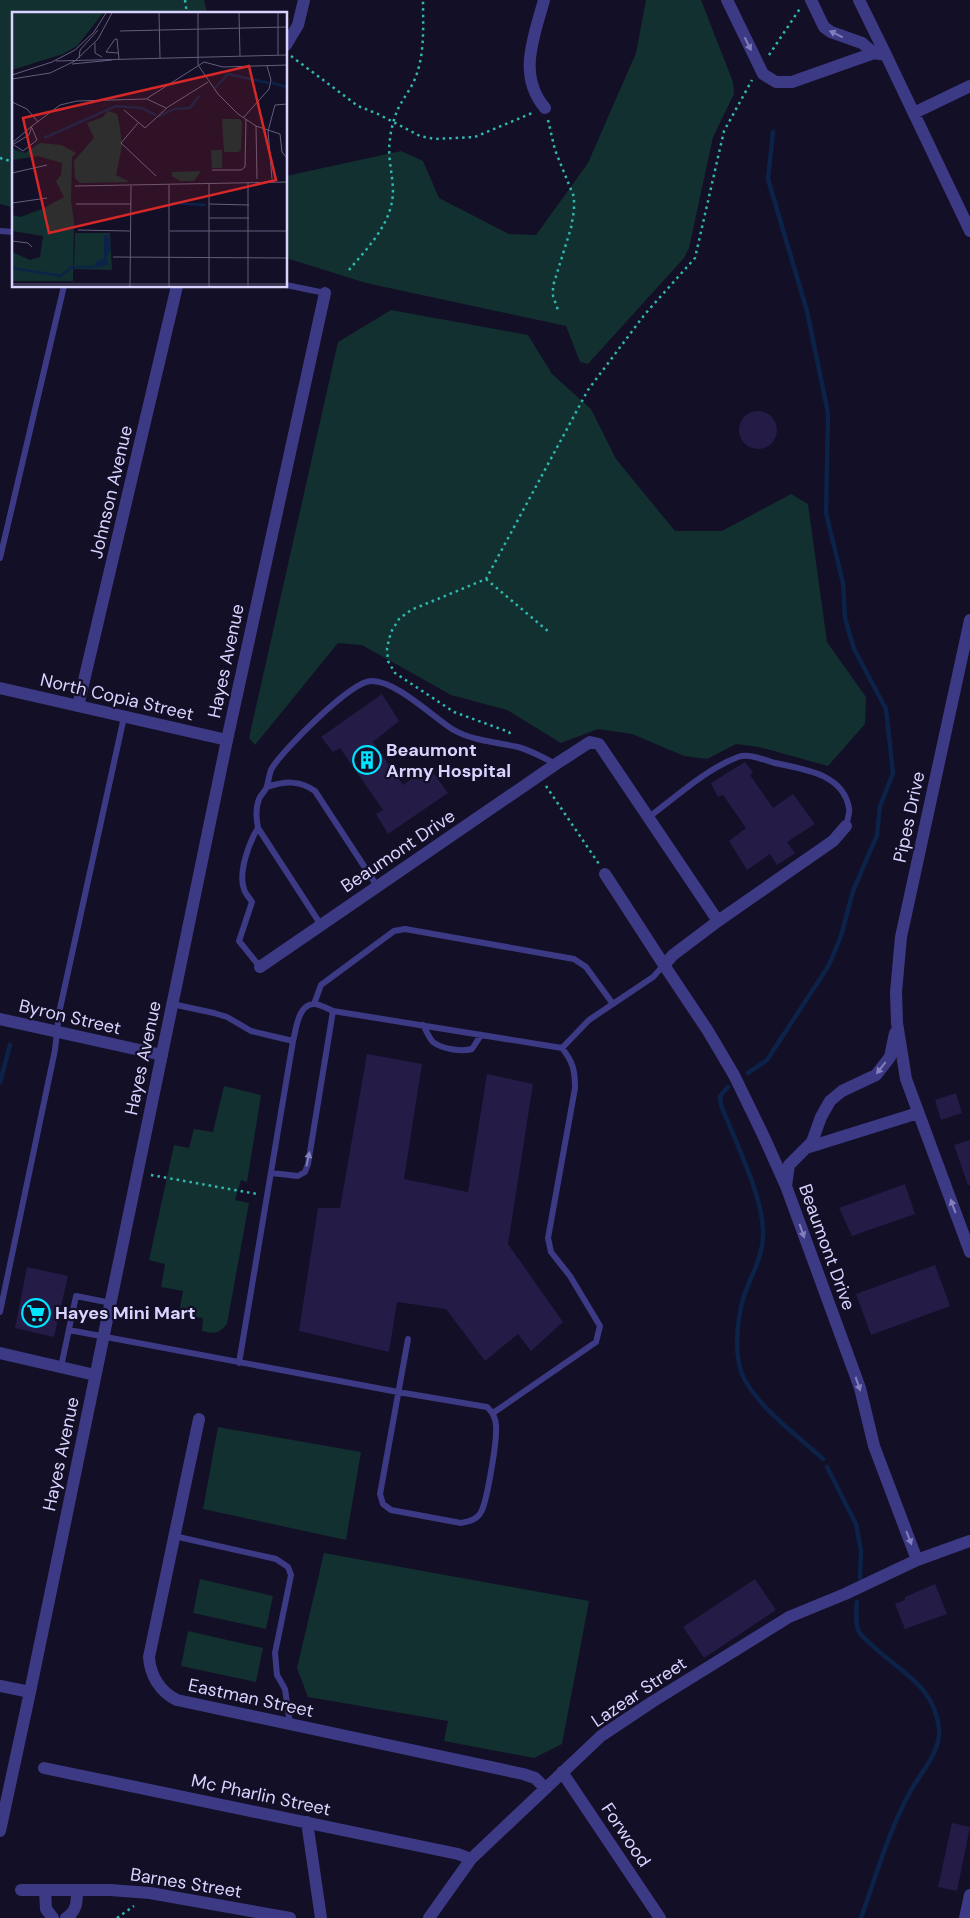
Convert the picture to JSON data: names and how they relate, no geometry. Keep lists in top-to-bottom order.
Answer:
{
  "streets": {
    "street": [
      "Johnson Avenue",
      "Hayes Avenue",
      "North Copia Street",
      "Pipes Drive",
      "Beaumont Drive",
      "Byron Street",
      "Lazear Street",
      "Eastman Street",
      "Mc Pharlin Street",
      "Forwood",
      "Barnes Street"
    ]
  },
  "crossings": [
    ["Johnson Avenue", "North Copia Street"],
    ["Hayes Avenue", "North Copia Street"],
    ["Hayes Avenue", "Byron Street"],
    ["Pipes Drive", "Beaumont Drive"],
    ["Beaumont Drive", "Lazear Street"],
    ["Lazear Street", "Eastman Street"],
    ["Lazear Street", "Mc Pharlin Street"],
    ["Lazear Street", "Forwood"]
  ],
  "places": {
    "building": ["Beaumont Army Hospital"],
    "supermarket": ["Hayes Mini Mart"]
  }
}
